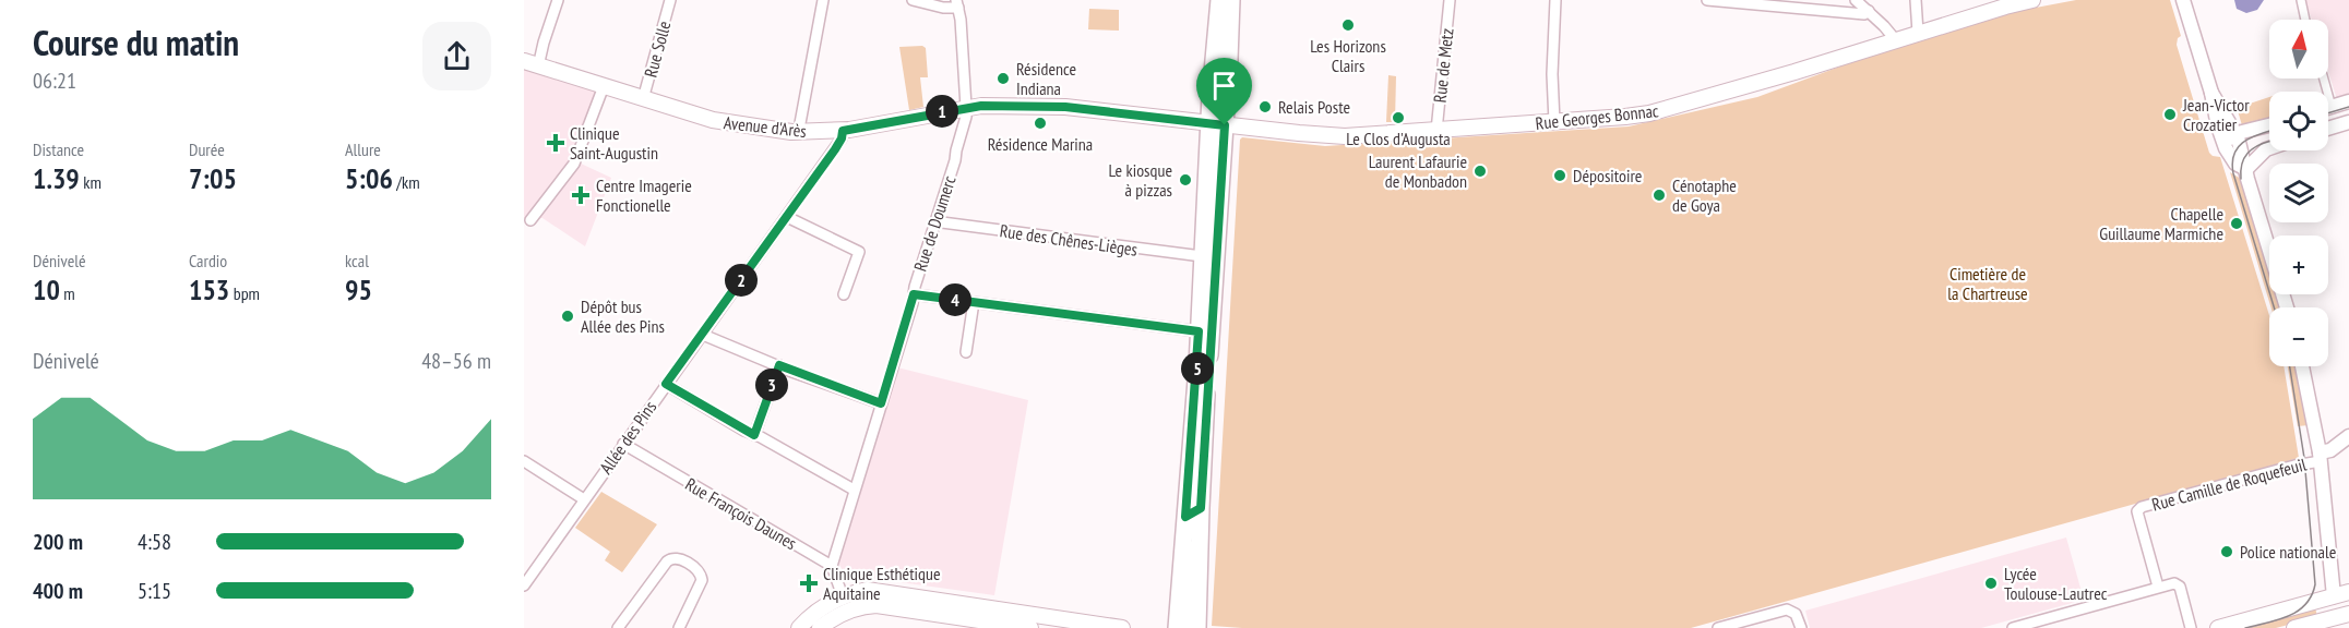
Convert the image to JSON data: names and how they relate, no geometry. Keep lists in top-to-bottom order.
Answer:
{
  "streets": {
    "main road": ["Rue Georges Bonnac", "Avenue d'Arès"],
    "street": [
      "Rue Solle",
      "Rue de Metz",
      "Rue de Doumerc",
      "Rue des Chênes-Lièges",
      "Allée des Pins",
      "Rue Camille de Roquefeuil",
      "Rue François Daunes"
    ]
  },
  "crossings": [
    ["Rue Solle", "Avenue d'Arès"],
    ["Rue de Metz", "Rue Georges Bonnac"],
    ["Rue Georges Bonnac", "Avenue d'Arès"],
    ["Avenue d'Arès", "Rue de Doumerc"],
    ["Avenue d'Arès", "Allée des Pins"],
    ["Rue de Doumerc", "Rue des Chênes-Lièges"],
    ["Rue de Doumerc", "Rue François Daunes"],
    ["Allée des Pins", "Rue François Daunes"]
  ],
  "parks": ["Cimetière de la Chartreuse"],
  "places": {
    "other": [
      "Les Horizons Clairs",
      "Résidence Indiana",
      "Relais Poste",
      "Jean-Victor Crozatier",
      "Le Clos d'Augusta",
      "Résidence Marina",
      "Laurent Lafaurie de Monbadon",
      "Dépositoire",
      "Le kiosque à pizzas",
      "Cénotaphe de Goya",
      "Chapelle Guillaume Marmiche",
      "Dépôt bus Allée des Pins",
      "Police nationale",
      "Lycée Toulouse-Lautrec"
    ],
    "health": ["Clinique Saint-Augustin", "Centre Imagerie Fonctionelle", "Clinique Esthétique Aquitaine"]
  },
  "north": "top",
  "page": {
    "heading": ["Course du matin", "06:21"],
    "map_buttons": ["+", "−"],
    "pins": [
      "1",
      "2",
      "4",
      "5",
      "3"
    ],
    "stats": [
      ["Distance", "1.39 km"],
      ["Durée", "7:05"],
      ["Allure", "5:06 /km"],
      ["Dénivelé", "10 m"],
      ["Cardio", "153 bpm"],
      ["kcal", "95"]
    ],
    "chart": ["Dénivelé", "48–56 m"],
    "list": [
      {
        "name": "200 m",
        "note": "4:58"
      },
      {
        "name": "400 m",
        "note": "5:15"
      }
    ]
  }
}
